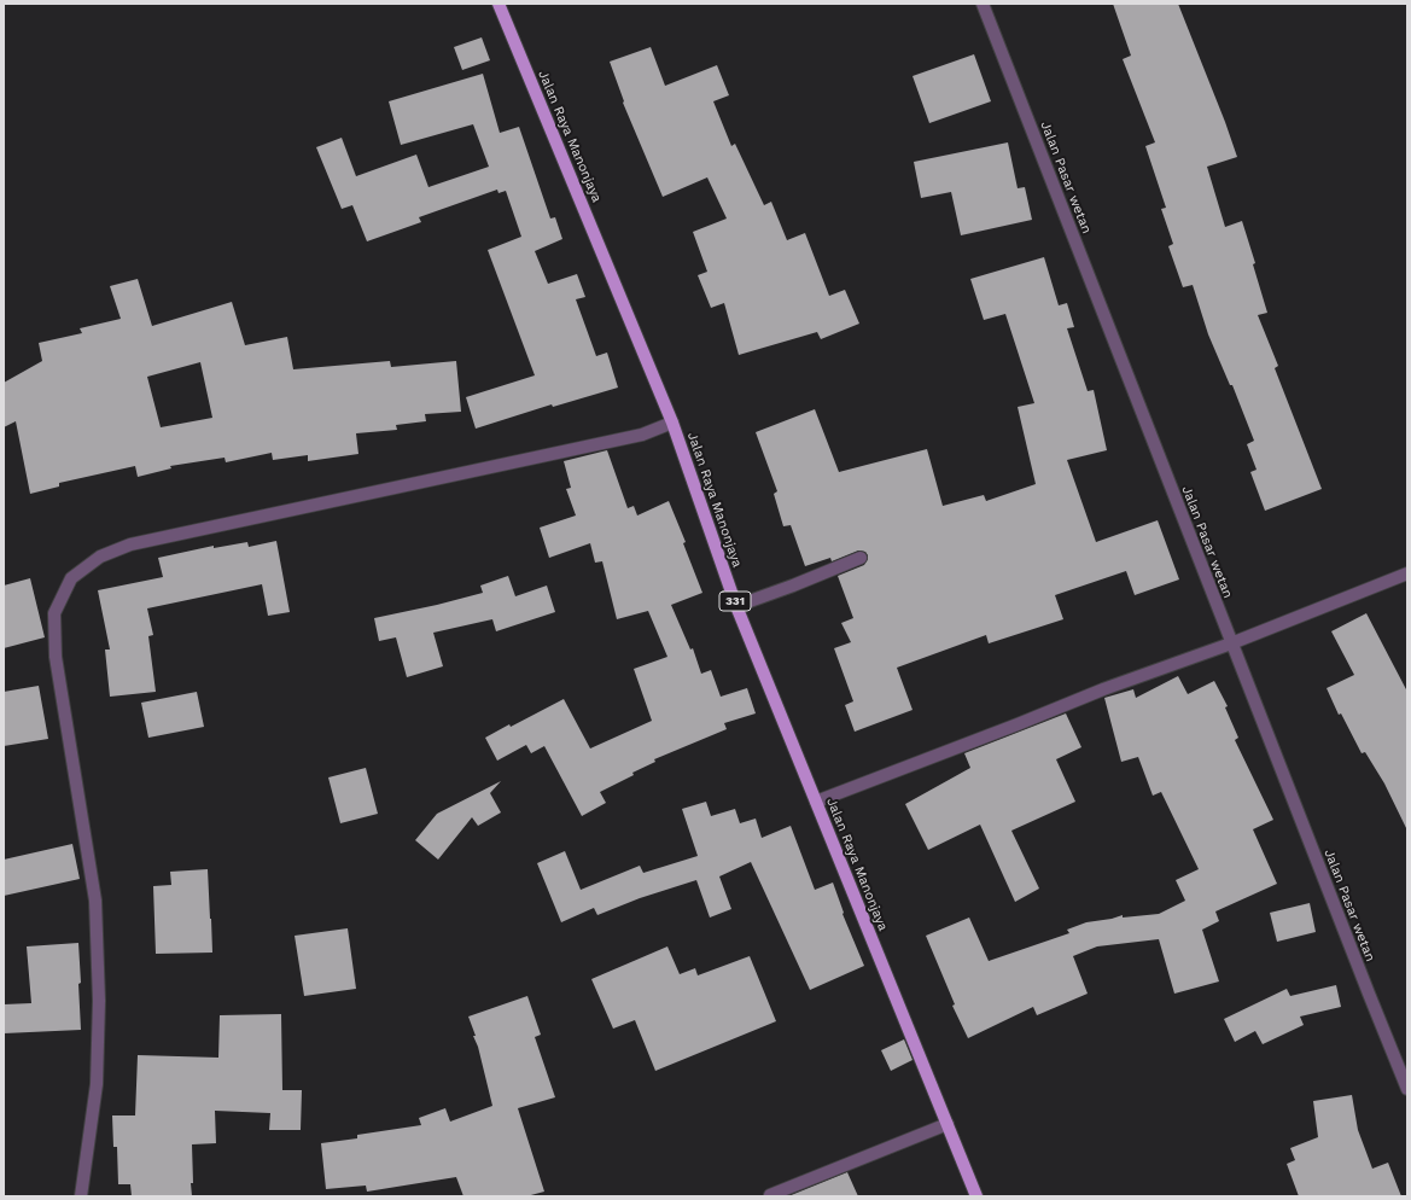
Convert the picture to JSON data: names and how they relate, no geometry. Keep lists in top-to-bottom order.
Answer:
{
  "streets": {
    "main road": ["Jalan Raya Manonjaya", "331"],
    "street": ["Jalan Pasar wetan"]
  }
}
